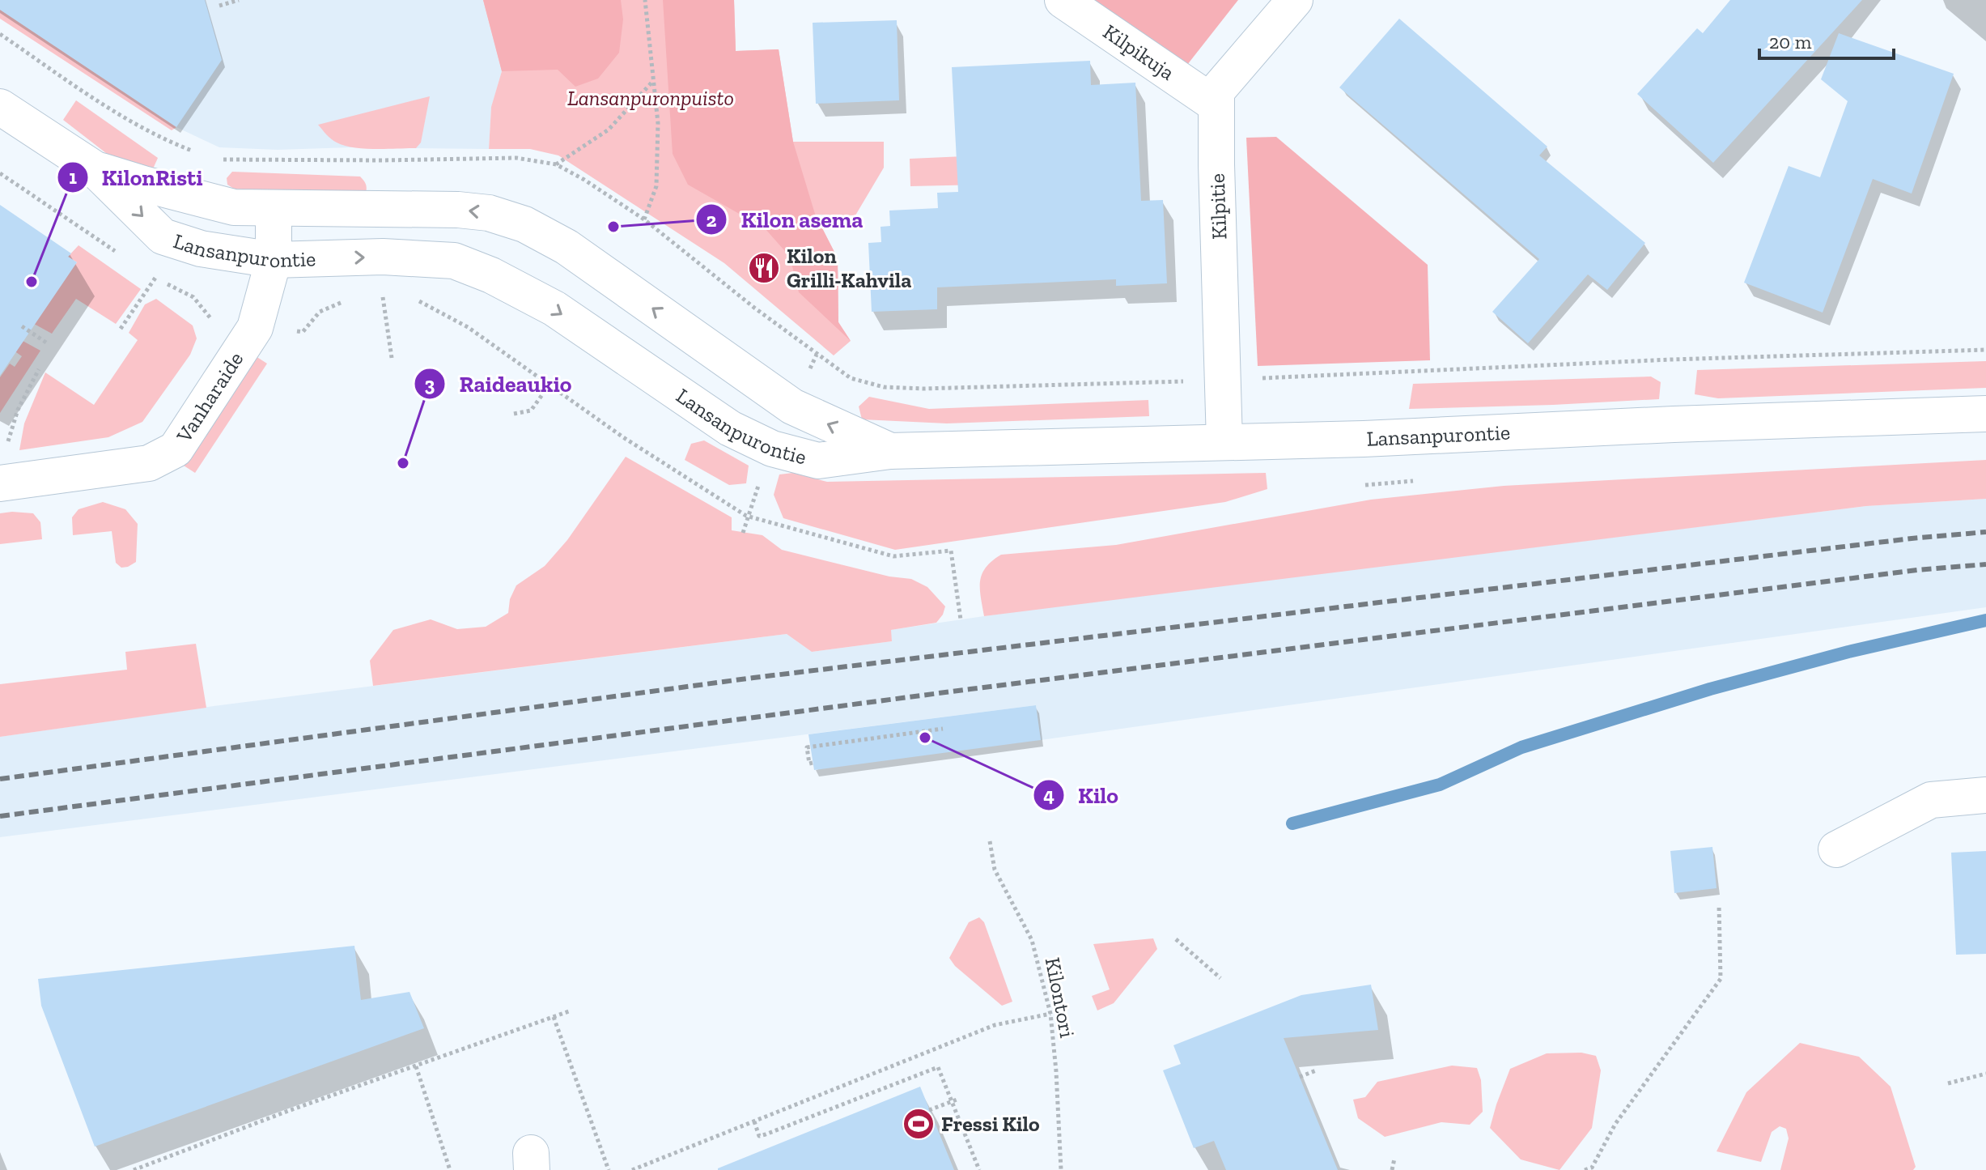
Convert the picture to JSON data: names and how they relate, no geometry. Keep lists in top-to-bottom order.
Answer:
{
  "streets": {
    "street": [
      "Kilpikuja",
      "Kilpitie",
      "Lansanpurontie",
      "Vanharaide"
    ],
    "path": ["Kilontori"]
  },
  "crossings": [
    ["Kilpikuja", "Kilpitie"],
    ["Kilpitie", "Lansanpurontie"],
    ["Lansanpurontie", "Vanharaide"]
  ],
  "parks": ["Lansanpuronpuisto"],
  "places": {
    "other": [
      "Kilon asema",
      "KilonRisti",
      "Raideaukio",
      "Kilo"
    ],
    "restaurant": ["Kilon Grilli-Kahvila"],
    "sports": ["Fressi Kilo"]
  },
  "scale_bar": "20 m"
}
